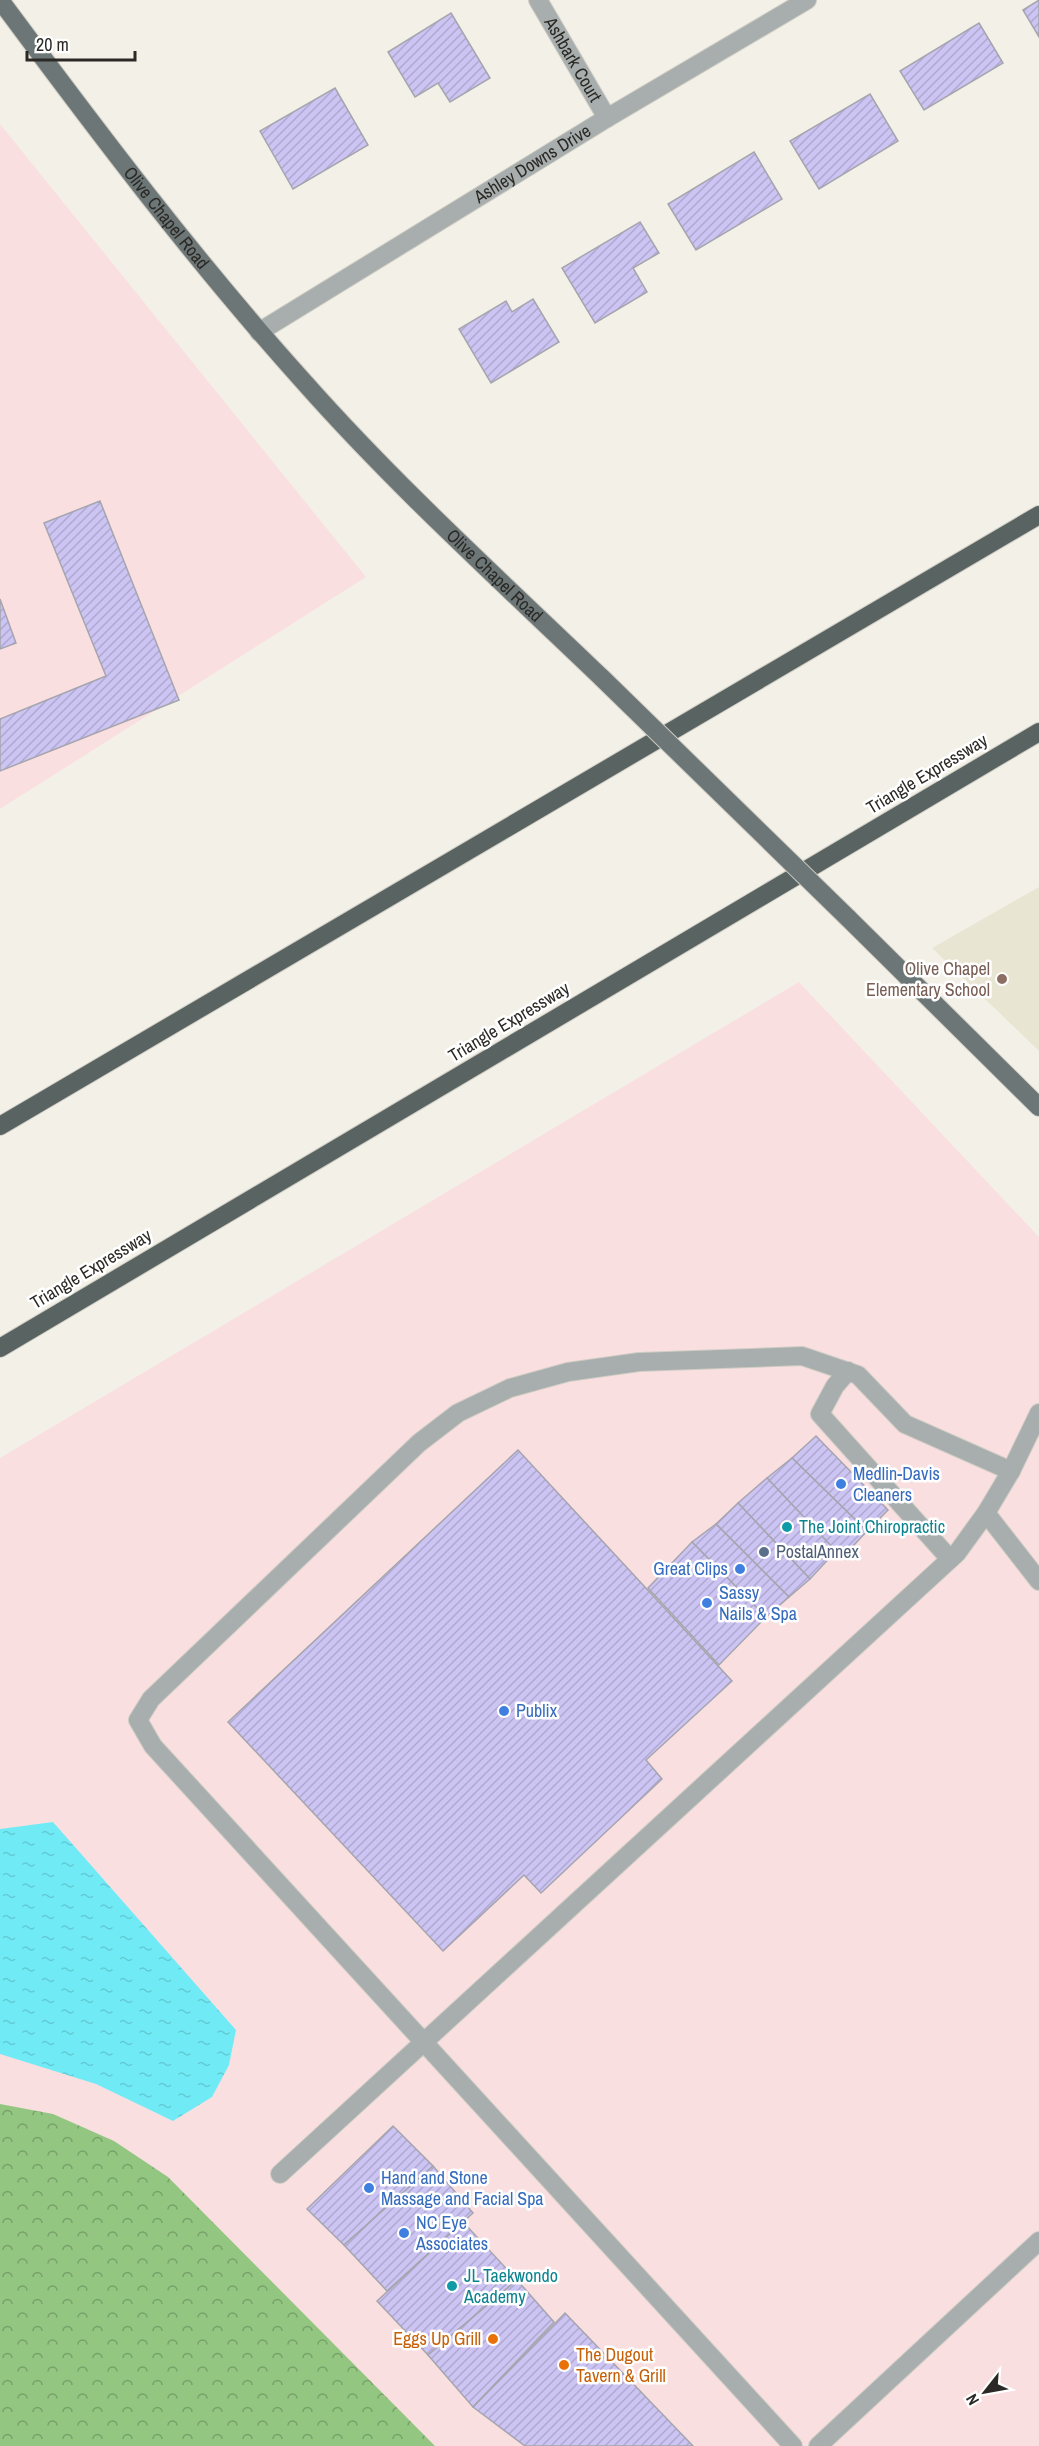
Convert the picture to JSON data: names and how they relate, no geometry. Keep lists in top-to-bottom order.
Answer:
{
  "streets": {
    "highway": ["Triangle Expressway"],
    "main road": ["Olive Chapel Road"],
    "street": ["Ashbark Court", "Ashley Downs Drive"]
  },
  "crossings": [
    ["Ashbark Court", "Ashley Downs Drive"],
    ["Ashley Downs Drive", "Olive Chapel Road"]
  ],
  "places": [
    "Olive Chapel Elementary School",
    "Medlin-Davis Cleaners",
    "The Joint Chiropractic",
    "PostalAnnex",
    "Great Clips",
    "Sassy Nails & Spa",
    "Publix",
    "Hand and Stone Massage and Facial Spa",
    "NC Eye Associates",
    "JL Taekwondo Academy",
    "Eggs Up Grill",
    "The Dugout Tavern & Grill"
  ],
  "scale_bar": "20 m",
  "north": "bottom left"
}
